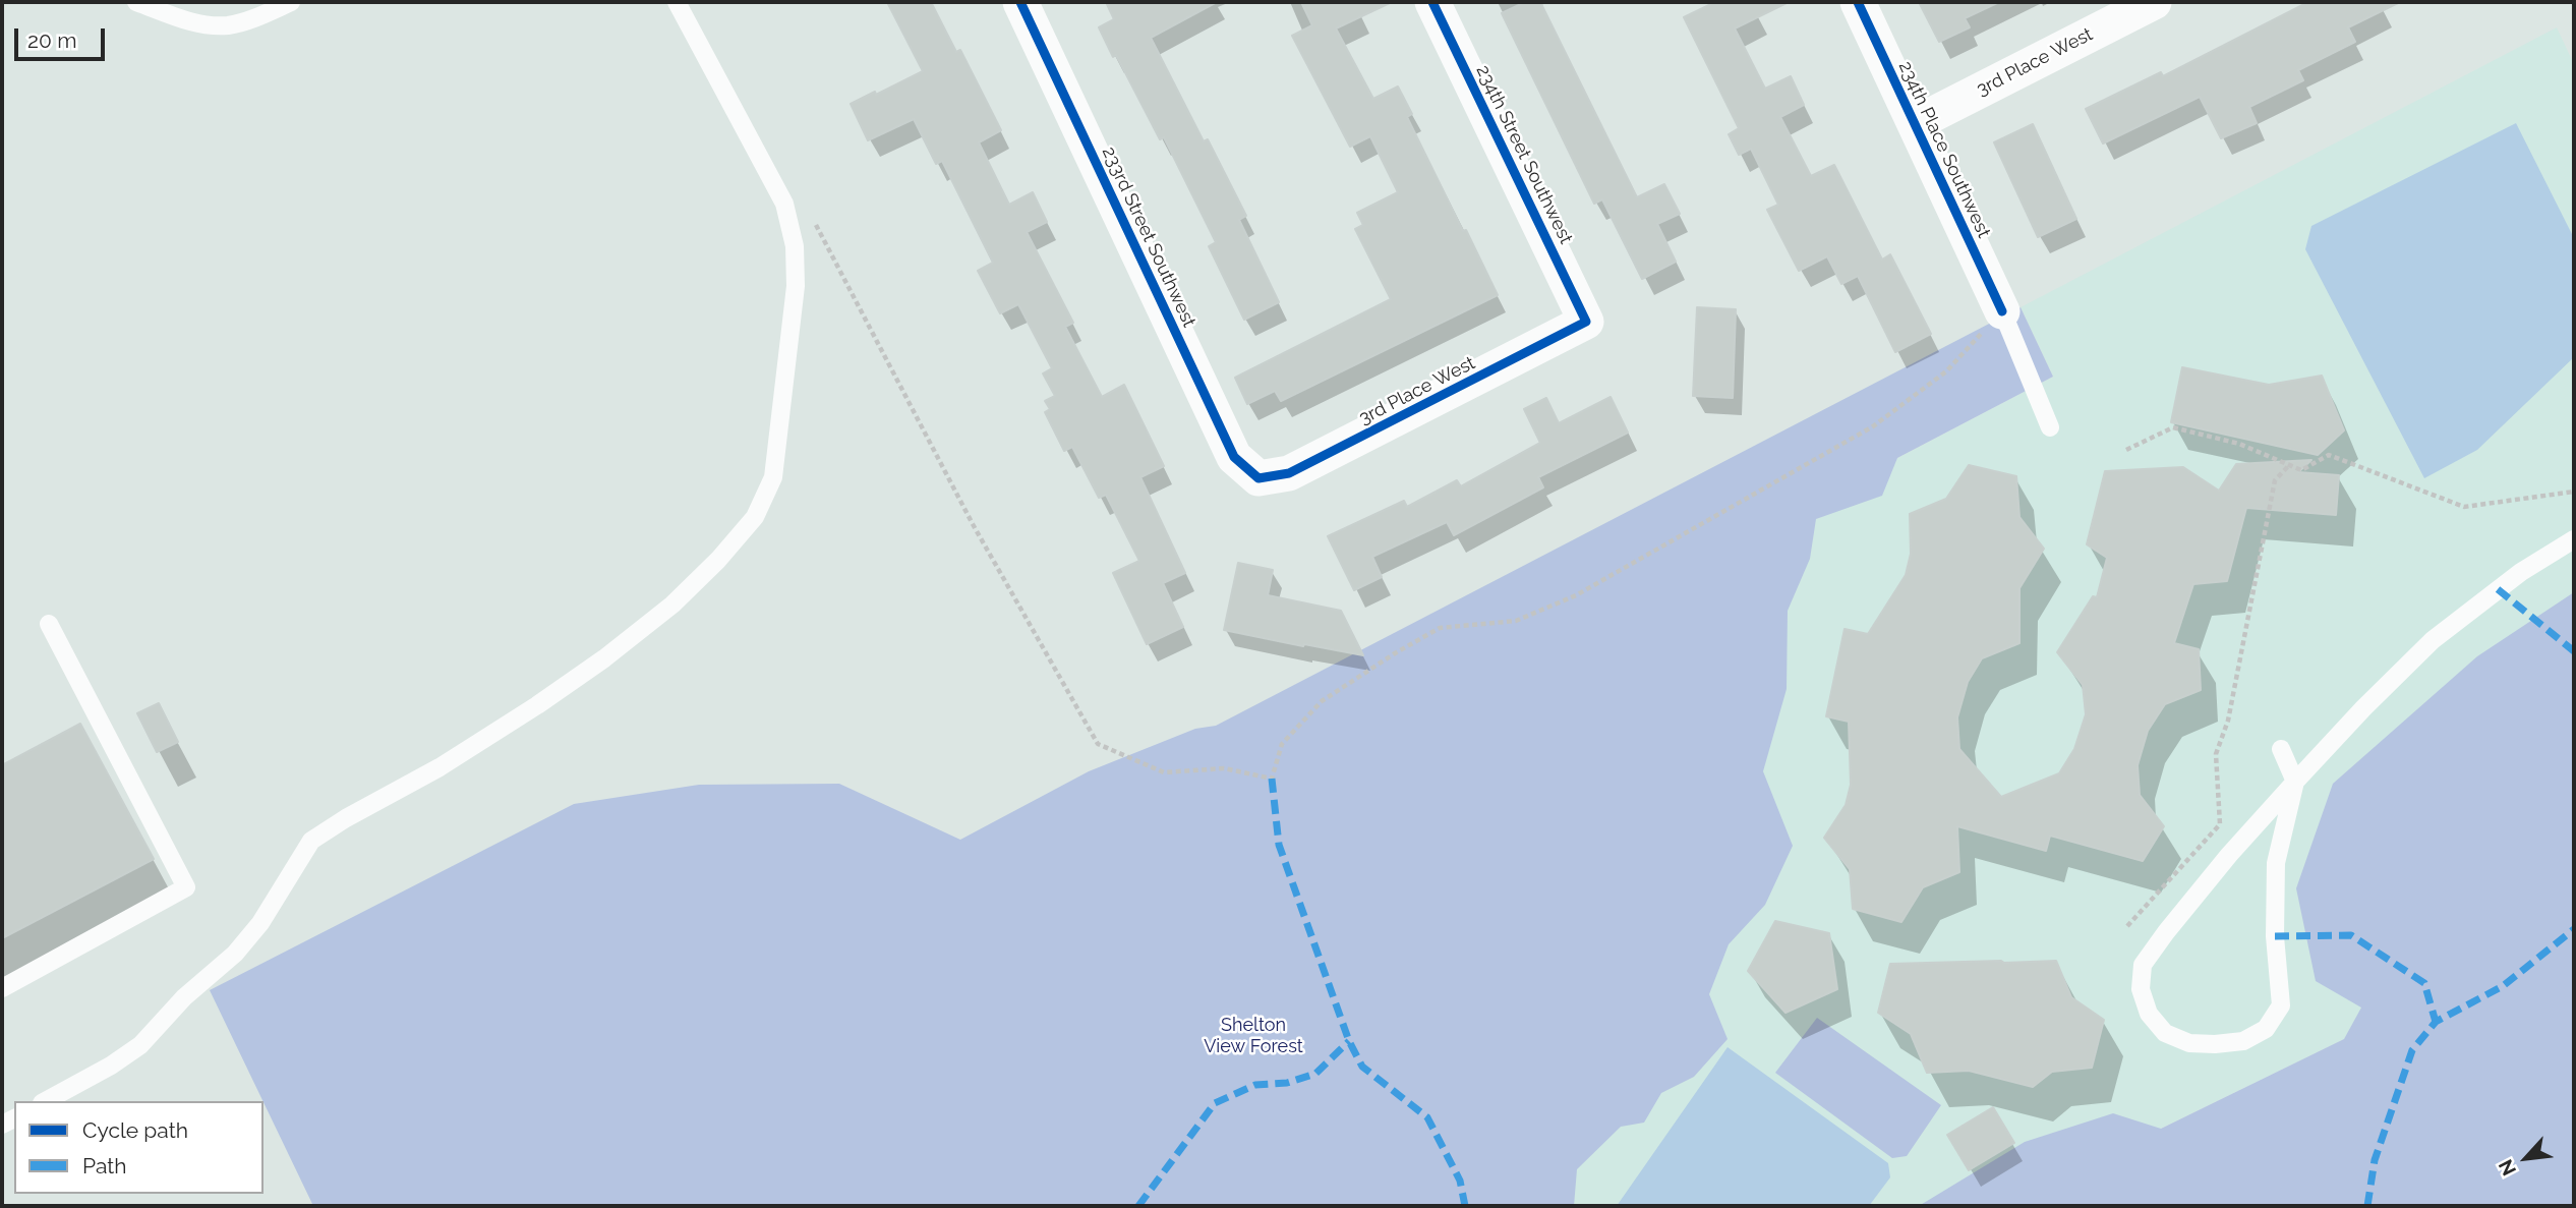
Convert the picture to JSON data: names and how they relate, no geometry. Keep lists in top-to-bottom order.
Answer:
{
  "streets": {
    "street": [
      "3rd Place West",
      "234th Place Southwest",
      "234th Street Southwest",
      "233rd Street Southwest"
    ]
  },
  "crossings": [
    ["3rd Place West", "234th Place Southwest"],
    ["3rd Place West", "234th Street Southwest"],
    ["3rd Place West", "233rd Street Southwest"]
  ],
  "parks": ["Shelton View Forest"],
  "legend": ["Cycle path", "Path"],
  "scale_bar": "20 m",
  "north": "bottom left"
}
